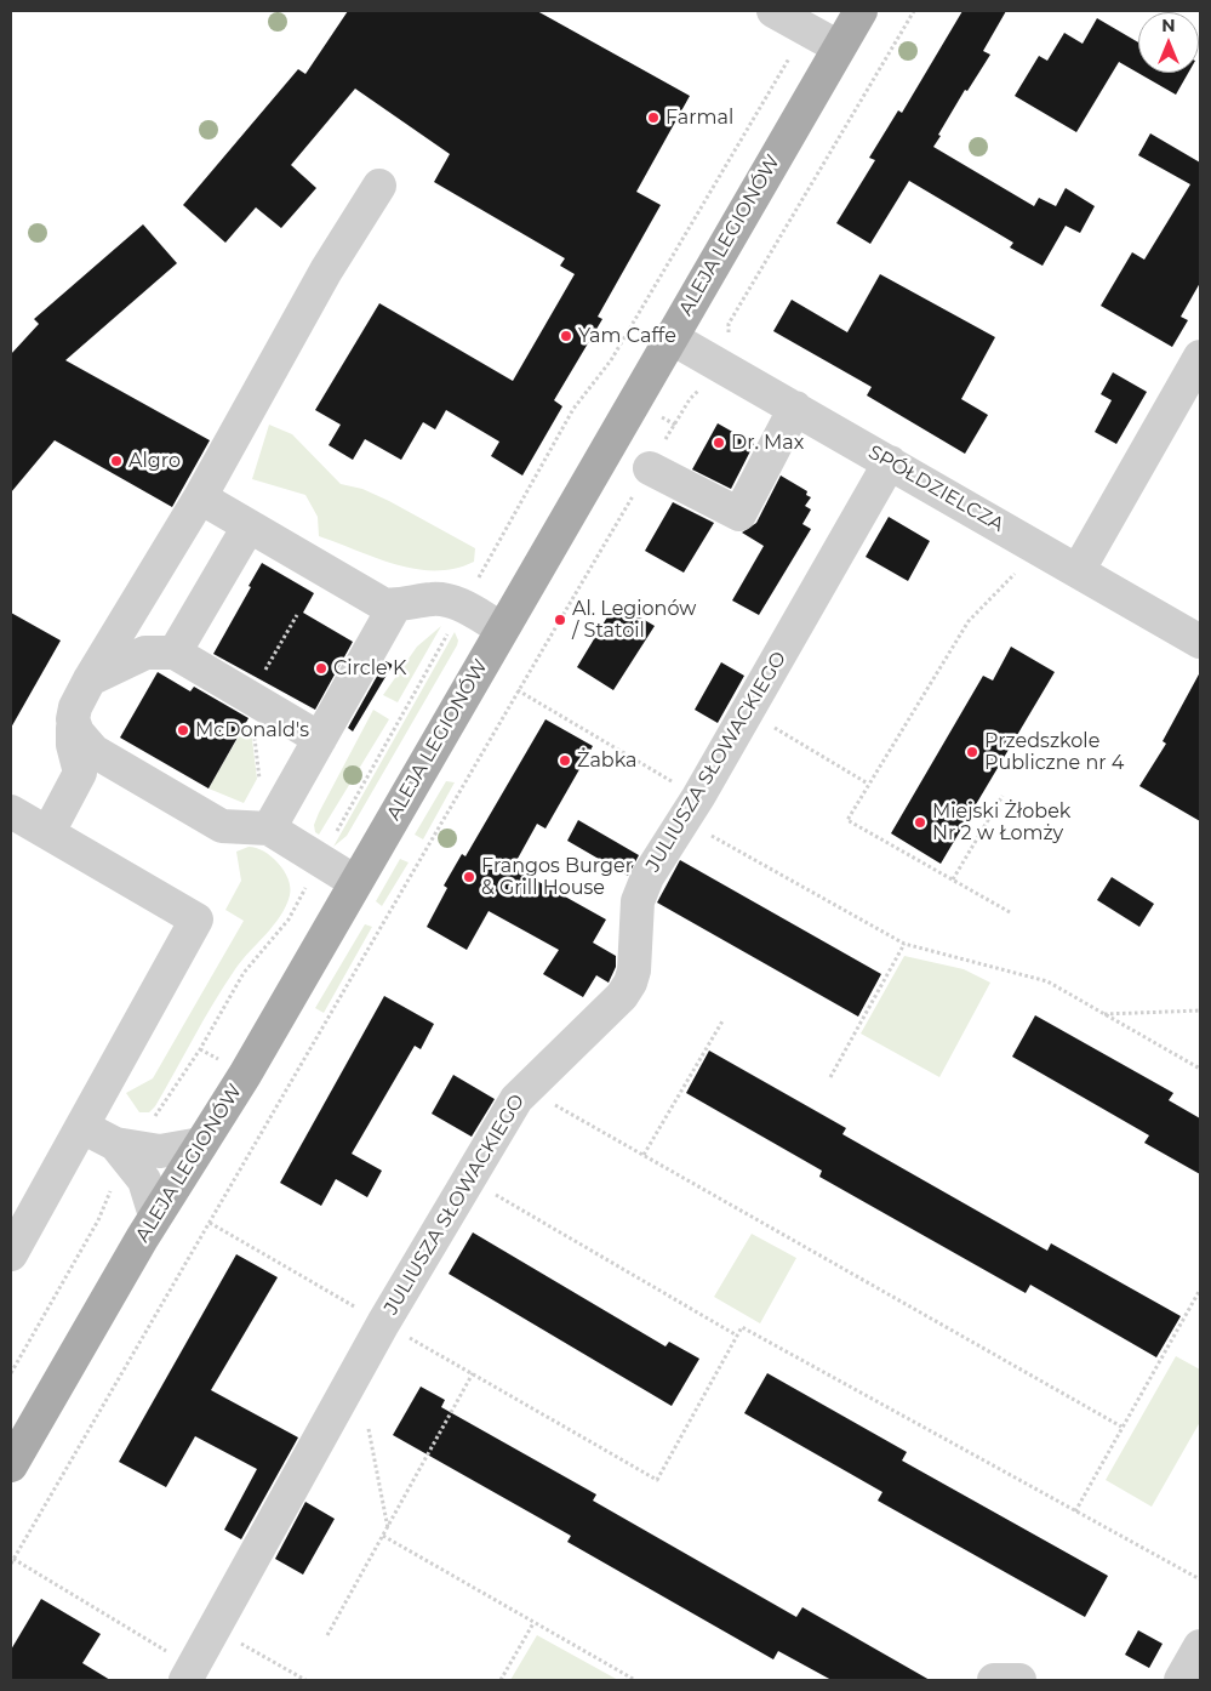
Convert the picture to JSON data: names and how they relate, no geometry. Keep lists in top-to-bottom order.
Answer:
{
  "streets": {
    "main road": ["ALEJA LEGIONÓW"],
    "street": ["SPÓŁDZIELCZA", "JULIUSZA SŁOWACKIEGO"]
  },
  "crossings": [
    ["ALEJA LEGIONÓW", "SPÓŁDZIELCZA"],
    ["SPÓŁDZIELCZA", "JULIUSZA SŁOWACKIEGO"]
  ],
  "places": [
    "Farmal",
    "Yam Caffe",
    "Dr. Max",
    "Algro",
    "Al. Legionów / Statoil",
    "Circle K",
    "McDonald's",
    "Przedszkole Publiczne nr 4",
    "Żabka",
    "Miejski Żłobek Nr 2 w Łomży",
    "Frangos Burger & Grill House"
  ],
  "north": "top"
}
